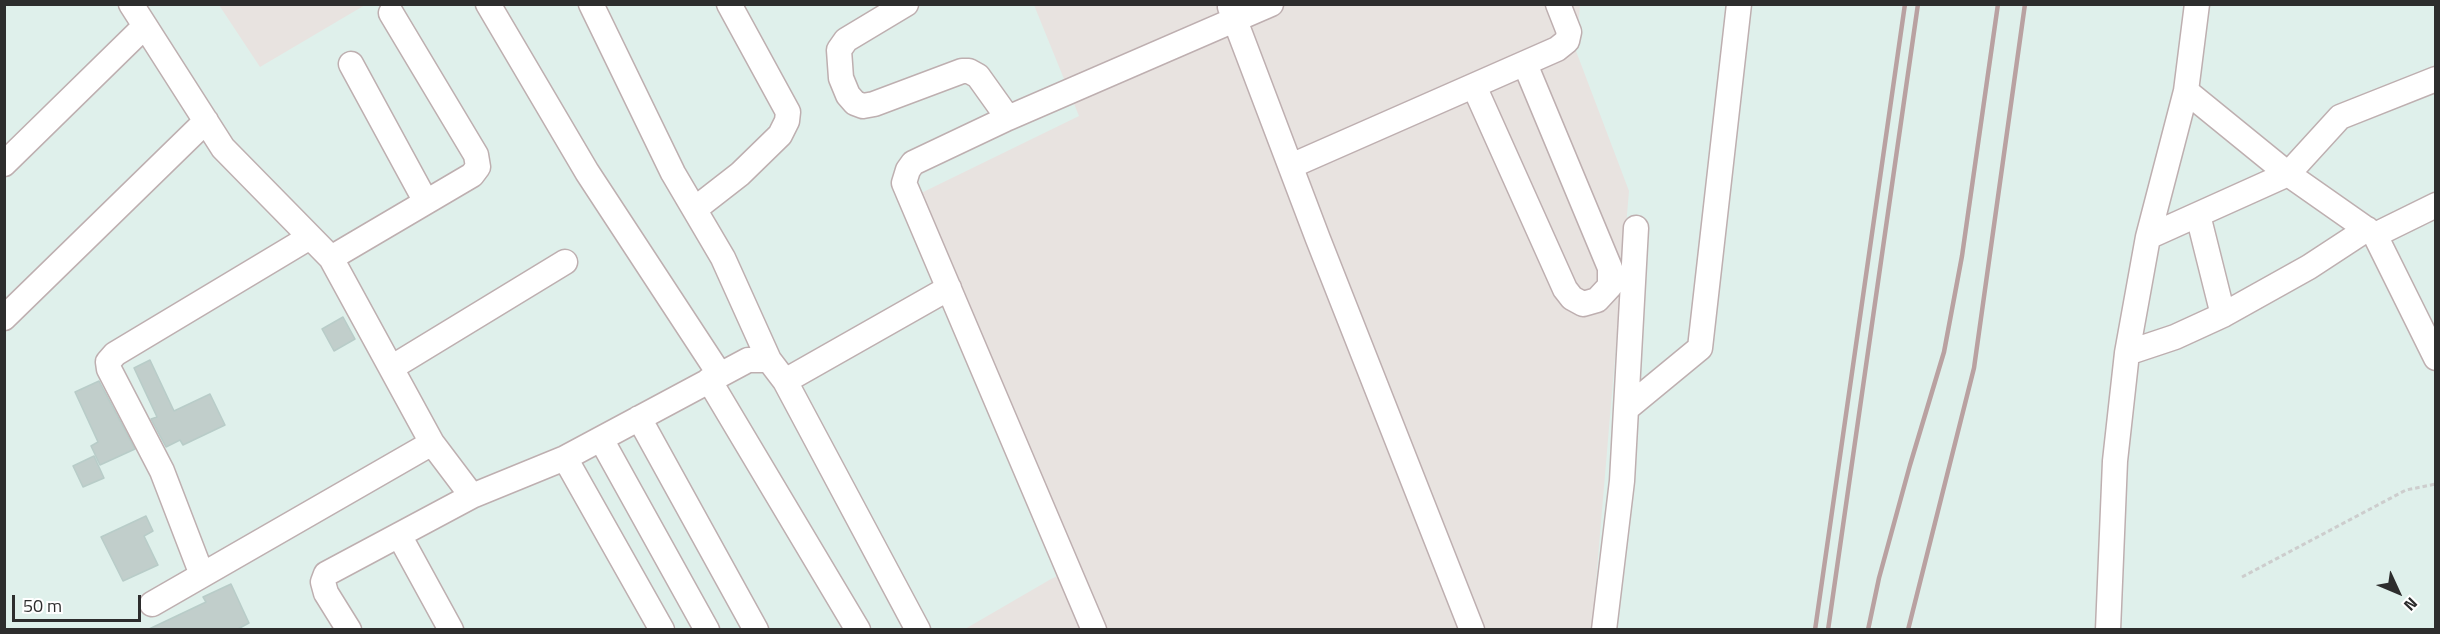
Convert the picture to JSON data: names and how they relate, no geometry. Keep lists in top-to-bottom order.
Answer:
{
  "scale_bar": "50 m",
  "north": "bottom right"
}
